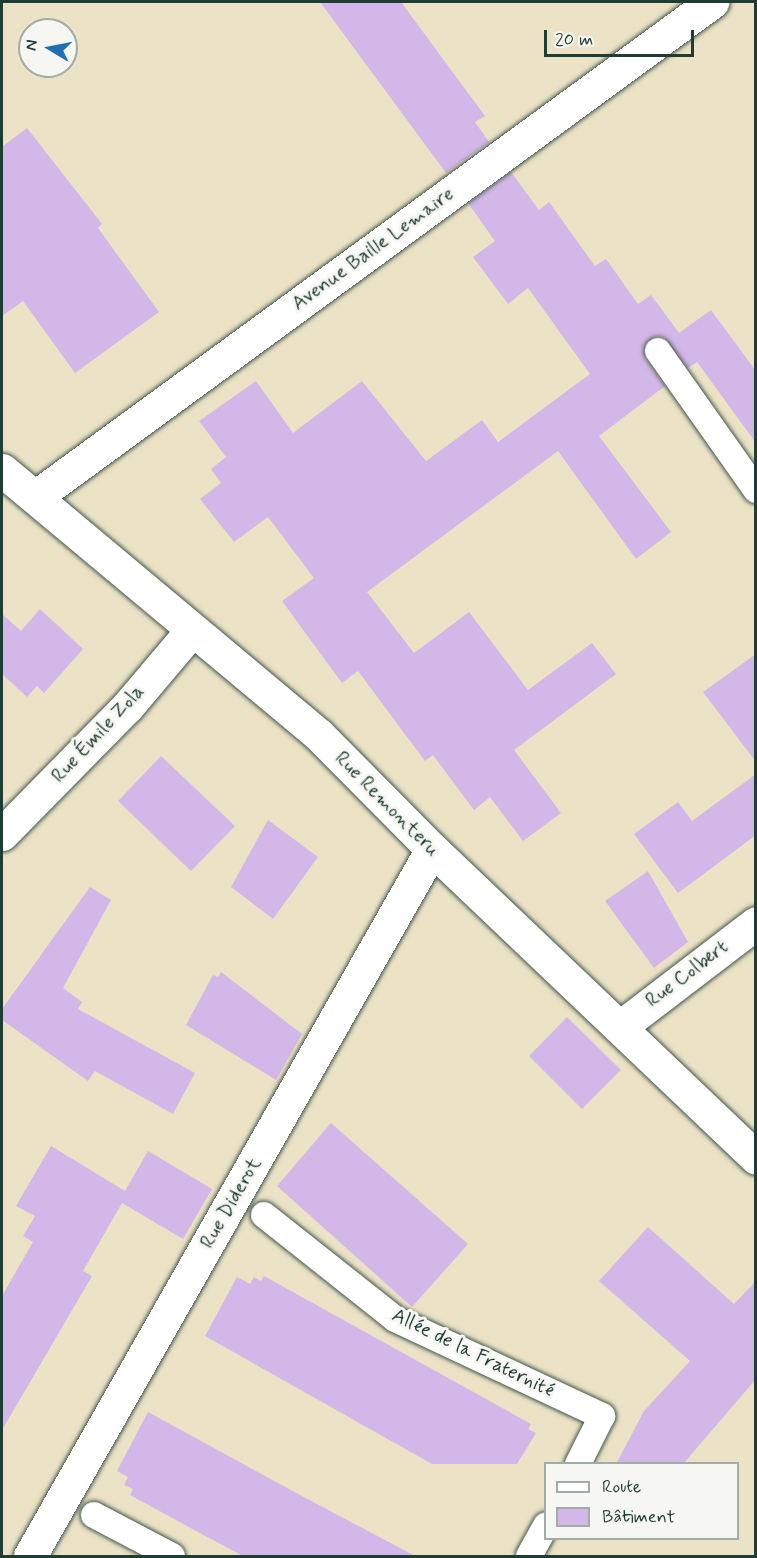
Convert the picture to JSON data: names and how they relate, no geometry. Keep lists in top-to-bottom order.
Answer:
{
  "streets": {
    "street": [
      "Avenue Baille Lemaire",
      "Rue Émile Zola",
      "Rue Remonteru",
      "Rue Colbert",
      "Rue Diderot"
    ],
    "lane": ["Allée de la Fraternité"]
  },
  "crossings": [
    ["Avenue Baille Lemaire", "Rue Remonteru"],
    ["Rue Émile Zola", "Rue Remonteru"],
    ["Rue Remonteru", "Rue Colbert"],
    ["Rue Remonteru", "Rue Diderot"]
  ],
  "legend": ["Route", "Bâtiment"],
  "scale_bar": "20 m",
  "north": "left"
}
